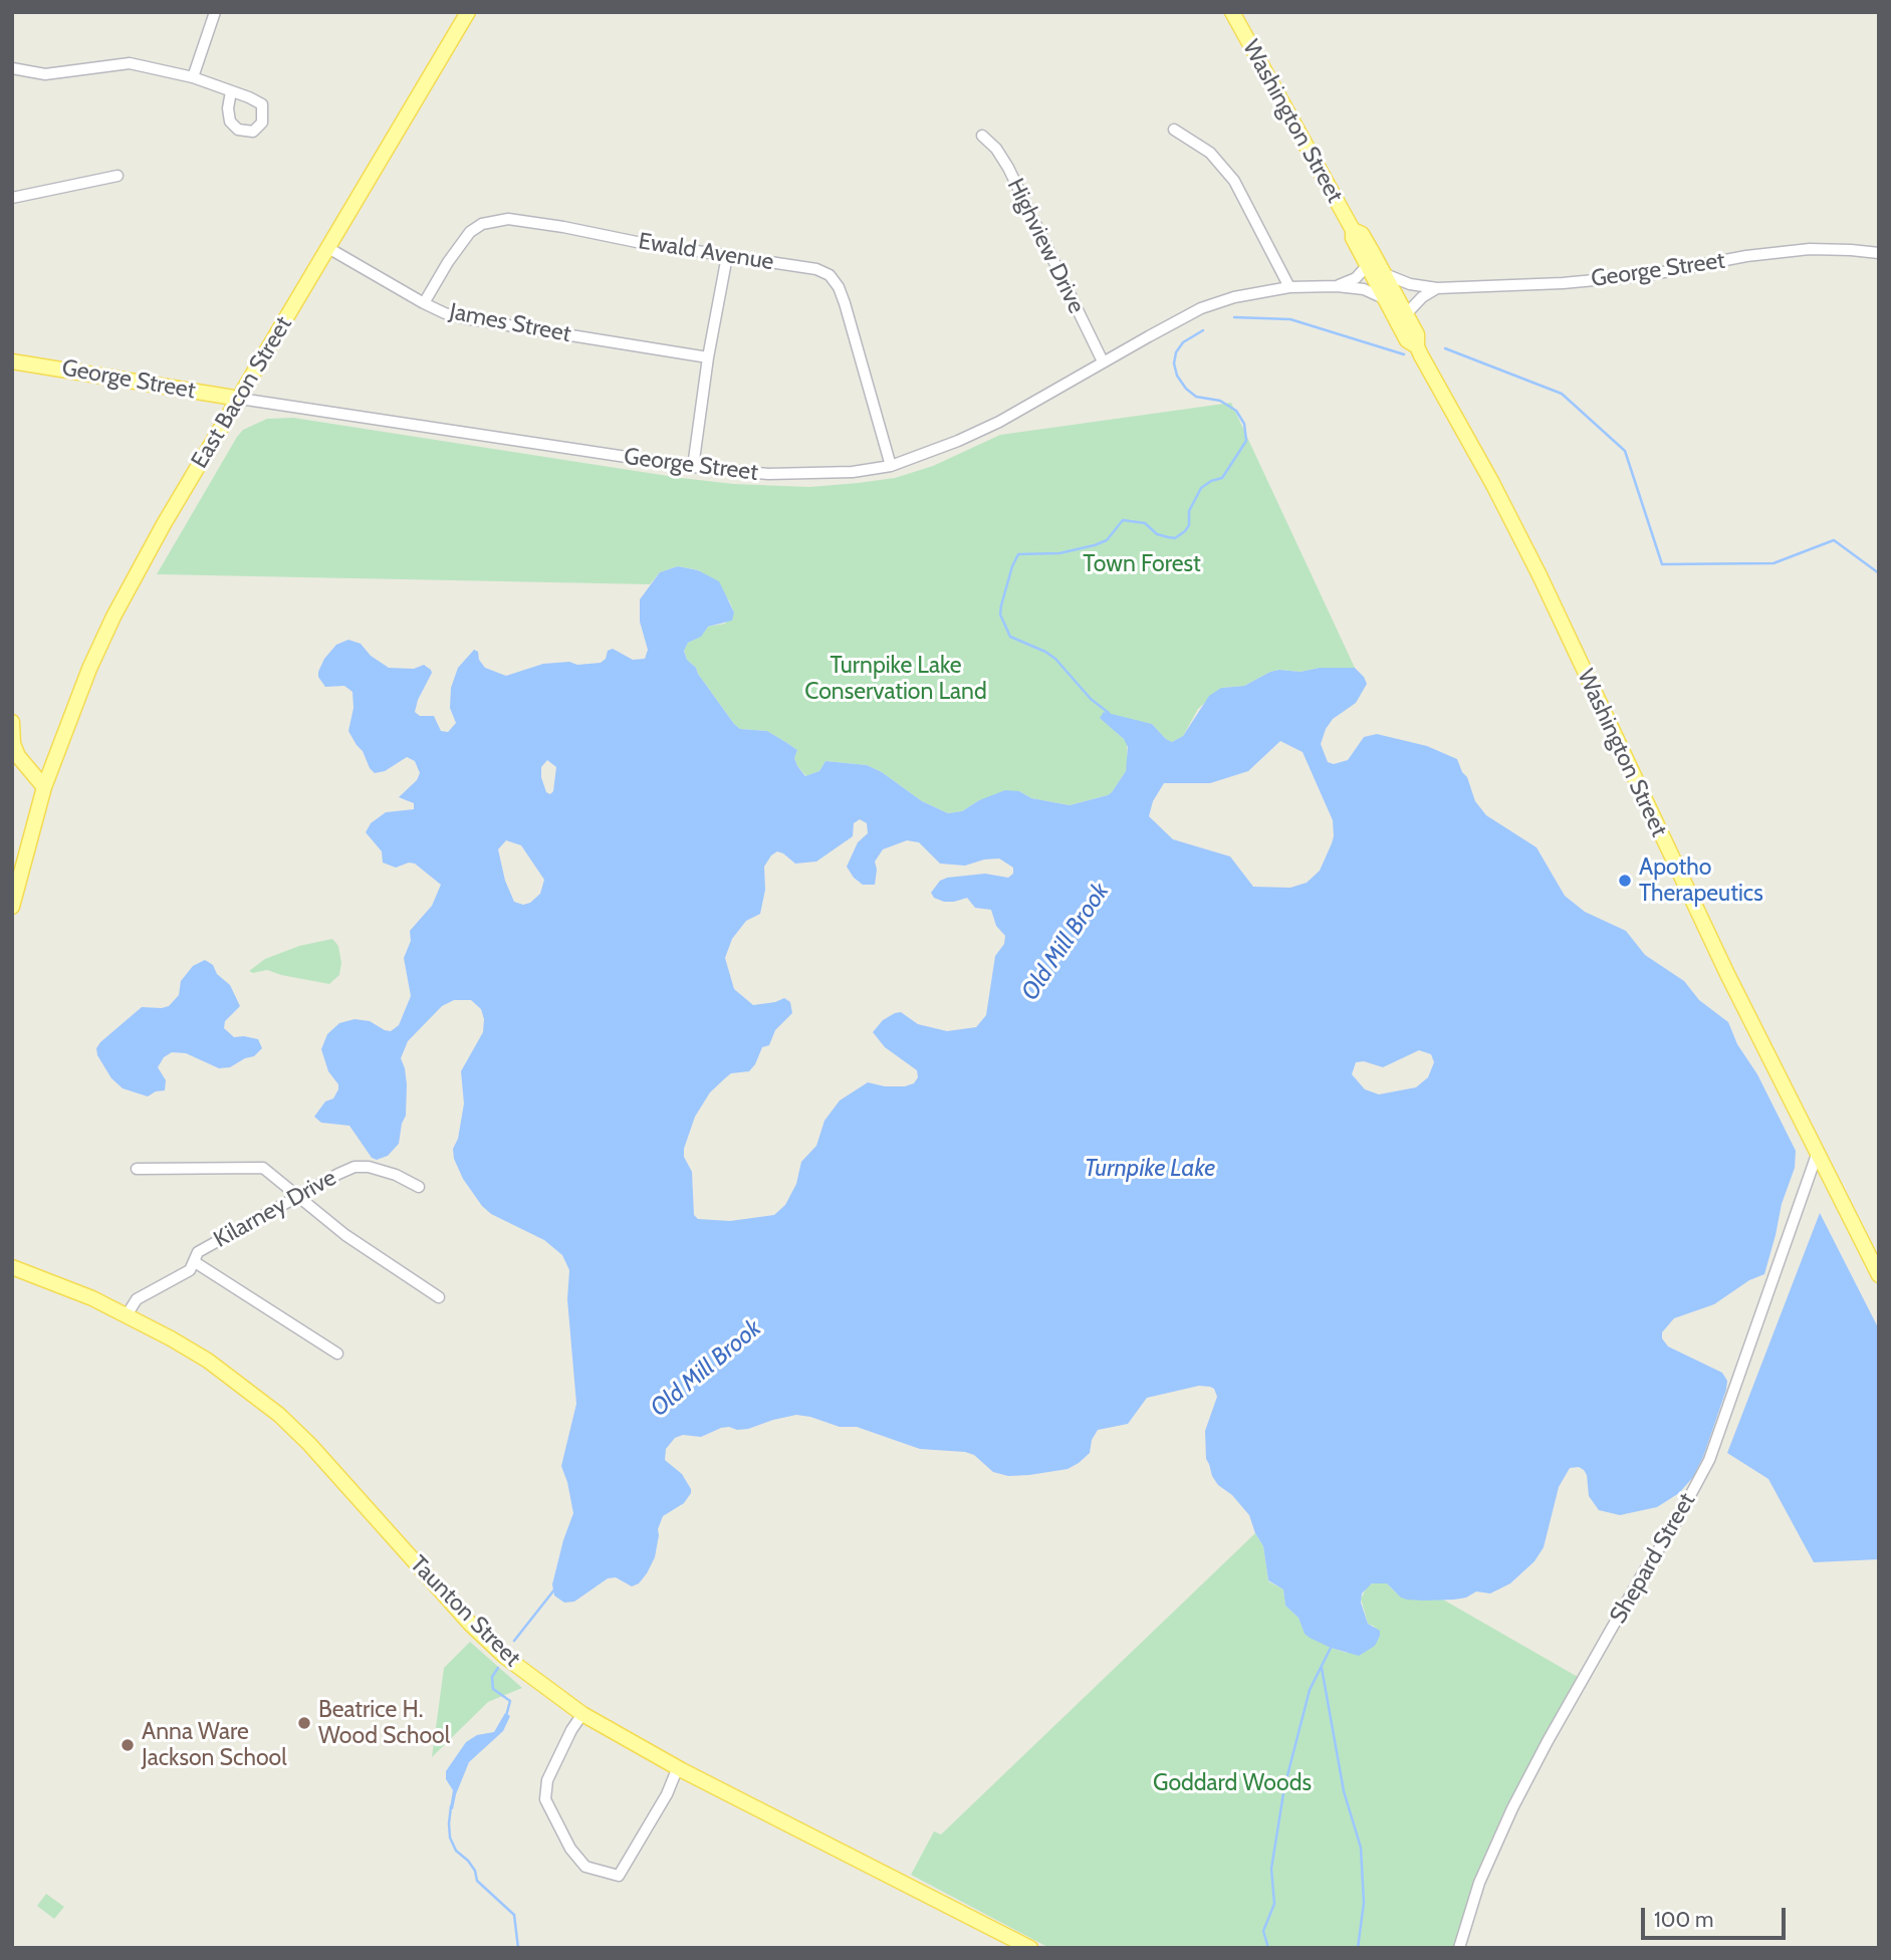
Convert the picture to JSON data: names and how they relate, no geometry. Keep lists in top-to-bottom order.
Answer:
{
  "streets": {
    "main road": [
      "Washington Street",
      "George Street",
      "East Bacon Street",
      "Taunton Street"
    ],
    "street": [
      "Highview Drive",
      "Ewald Avenue",
      "James Street",
      "Kilarney Drive",
      "Shepard Street"
    ]
  },
  "crossings": [
    ["Washington Street", "George Street"],
    ["Washington Street", "Shepard Street"],
    ["Highview Drive", "George Street"],
    ["Ewald Avenue", "George Street"],
    ["Ewald Avenue", "James Street"],
    ["George Street", "East Bacon Street"],
    ["James Street", "East Bacon Street"],
    ["Kilarney Drive", "Taunton Street"]
  ],
  "water": ["Old Mill Brook", "Turnpike Lake"],
  "parks": ["Town Forest", "Turnpike Lake Conservation Land", "Goddard Woods"],
  "places": ["Apotho Therapeutics", "Beatrice H. Wood School", "Anna Ware Jackson School"],
  "scale_bar": "100 m"
}
